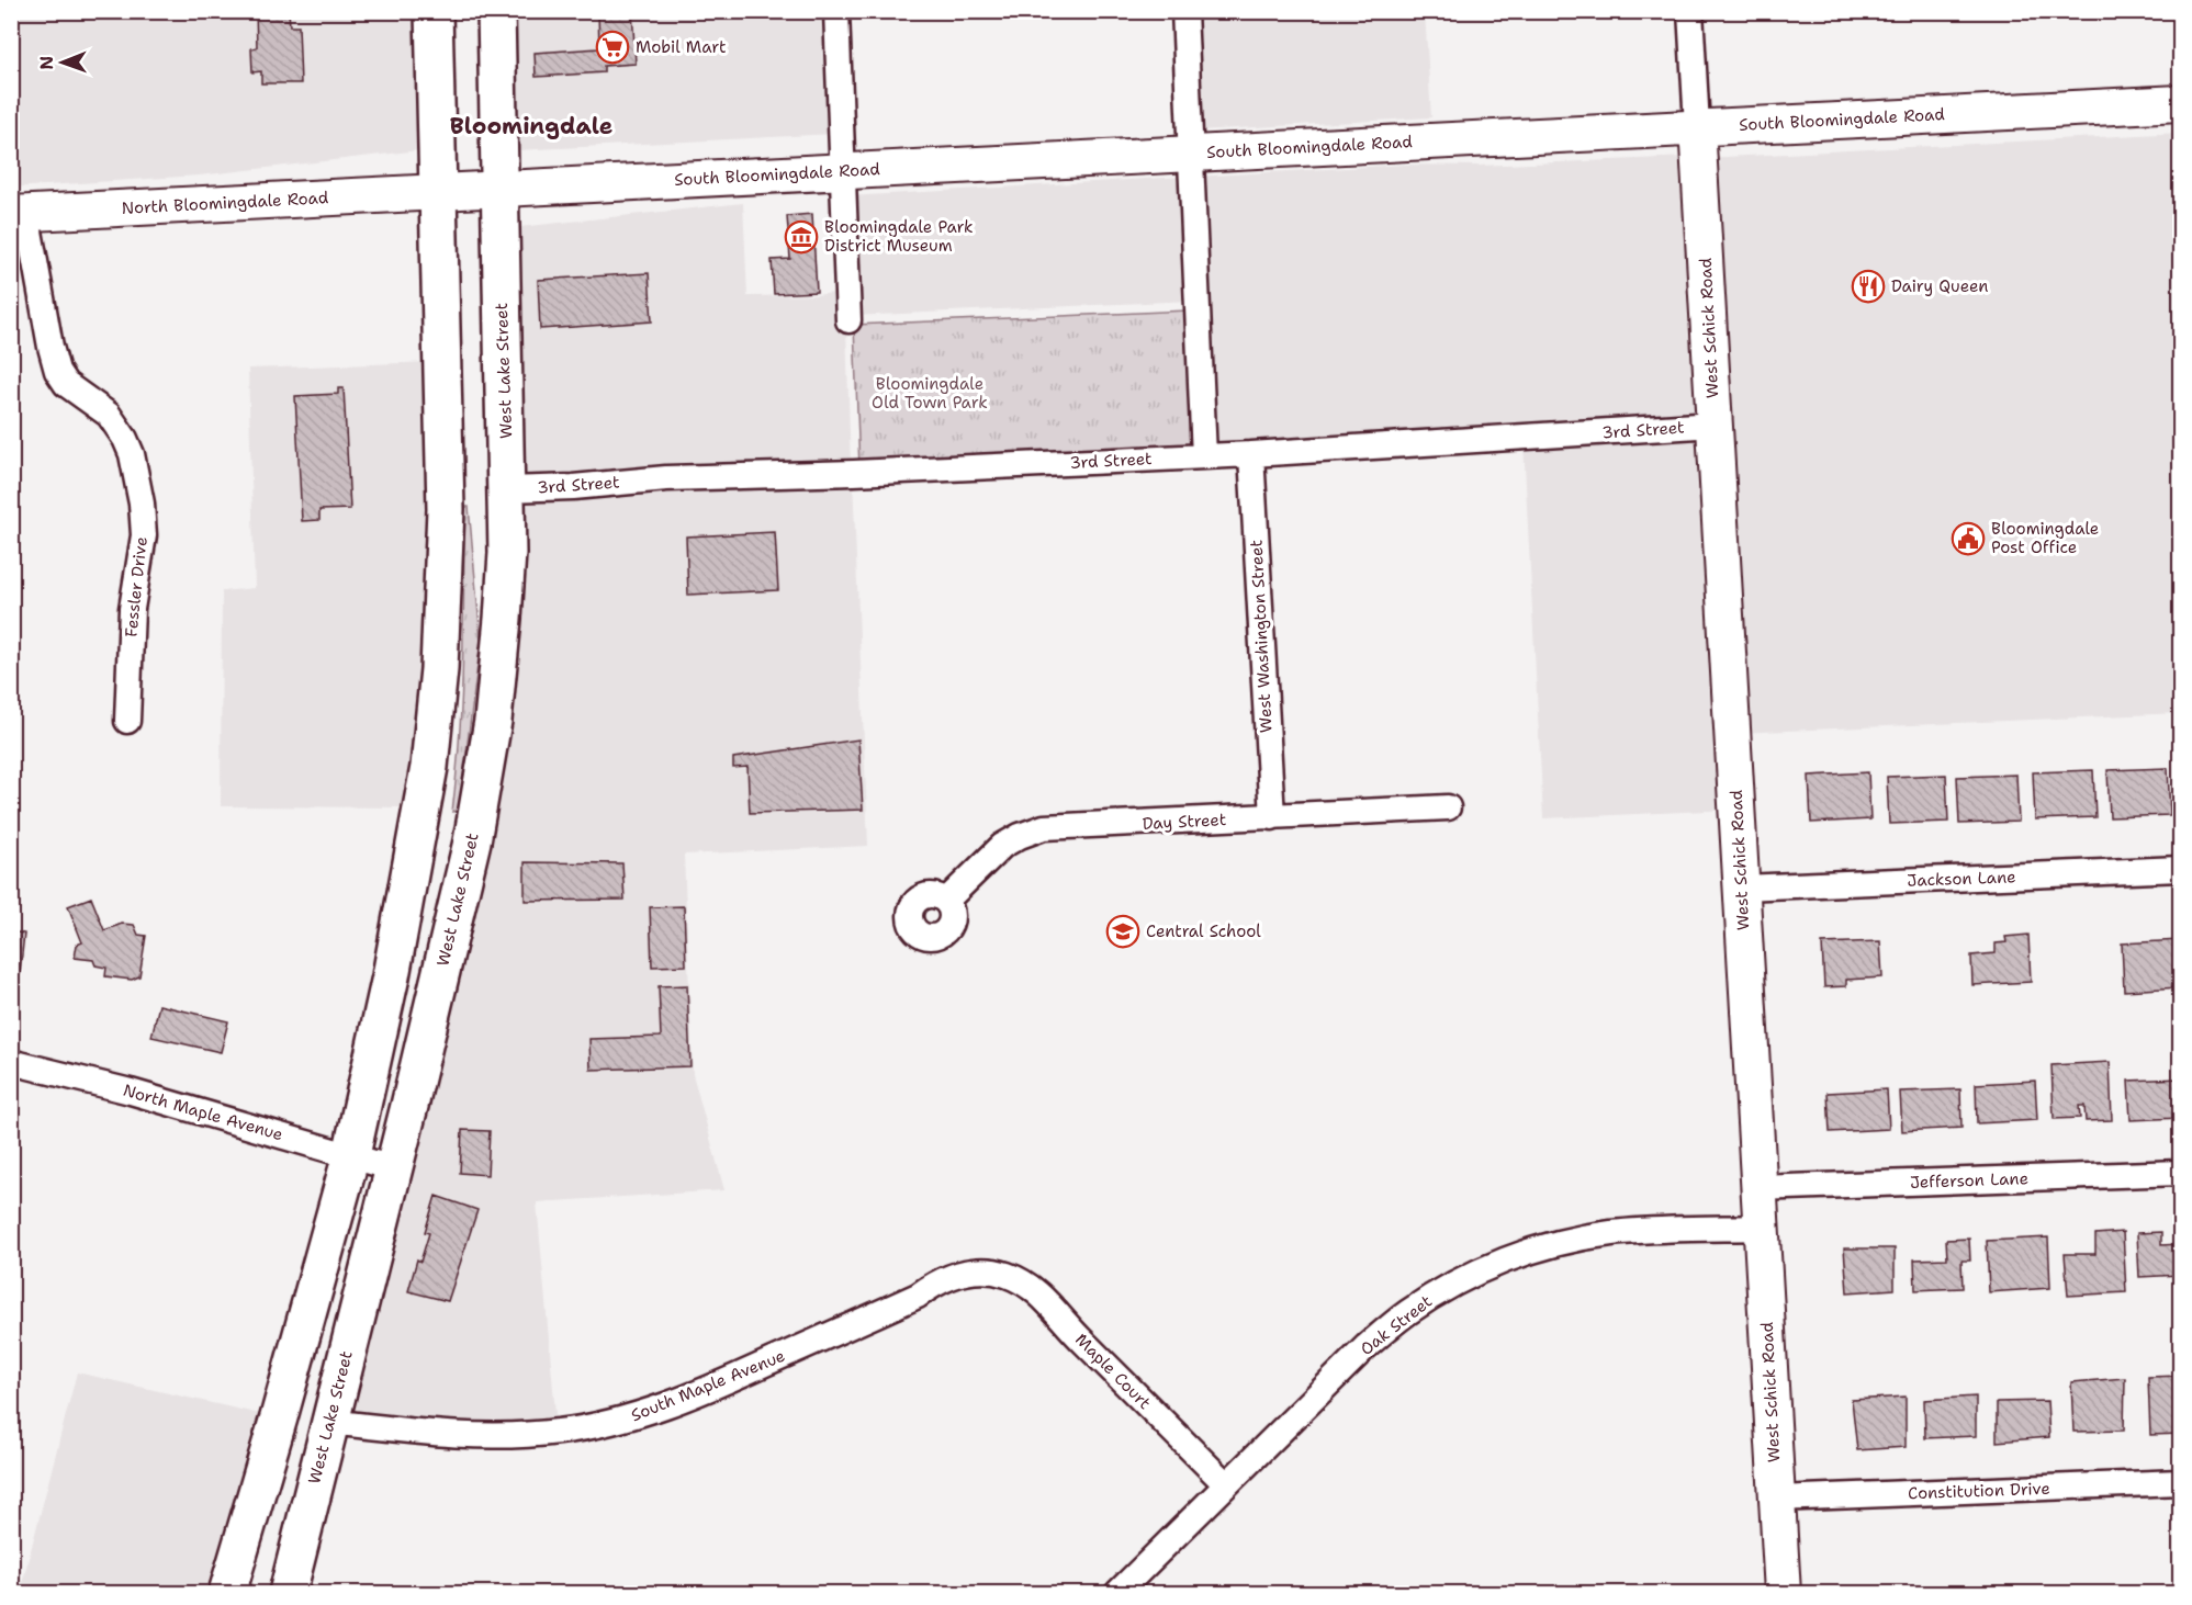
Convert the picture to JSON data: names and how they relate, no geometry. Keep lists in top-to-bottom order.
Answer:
{
  "streets": {
    "main road": [
      "South Bloomingdale Road",
      "North Bloomingdale Road",
      "West Schick Road",
      "West Lake Street"
    ],
    "street": [
      "3rd Street",
      "Fessler Drive",
      "West Washington Street",
      "Day Street",
      "Jackson Lane",
      "North Maple Avenue",
      "Jefferson Lane",
      "Oak Street",
      "Maple Court",
      "South Maple Avenue",
      "Constitution Drive"
    ]
  },
  "crossings": [
    ["South Bloomingdale Road", "North Bloomingdale Road"],
    ["South Bloomingdale Road", "West Schick Road"],
    ["South Bloomingdale Road", "West Lake Street"],
    ["North Bloomingdale Road", "Fessler Drive"],
    ["West Schick Road", "3rd Street"],
    ["West Schick Road", "Jackson Lane"],
    ["West Schick Road", "Jefferson Lane"],
    ["West Schick Road", "Oak Street"],
    ["West Schick Road", "Constitution Drive"],
    ["West Lake Street", "3rd Street"],
    ["West Lake Street", "North Maple Avenue"],
    ["West Lake Street", "South Maple Avenue"],
    ["3rd Street", "West Washington Street"],
    ["West Washington Street", "Day Street"],
    ["Oak Street", "Maple Court"],
    ["Maple Court", "South Maple Avenue"]
  ],
  "districts": ["Bloomingdale"],
  "parks": ["Bloomingdale Old Town Park"],
  "places": {
    "supermarket": ["Mobil Mart"],
    "museum": ["Bloomingdale Park District Museum"],
    "restaurant": ["Dairy Queen"],
    "public building": ["Bloomingdale Post Office"],
    "school or university": ["Central School"]
  },
  "north": "left"
}
